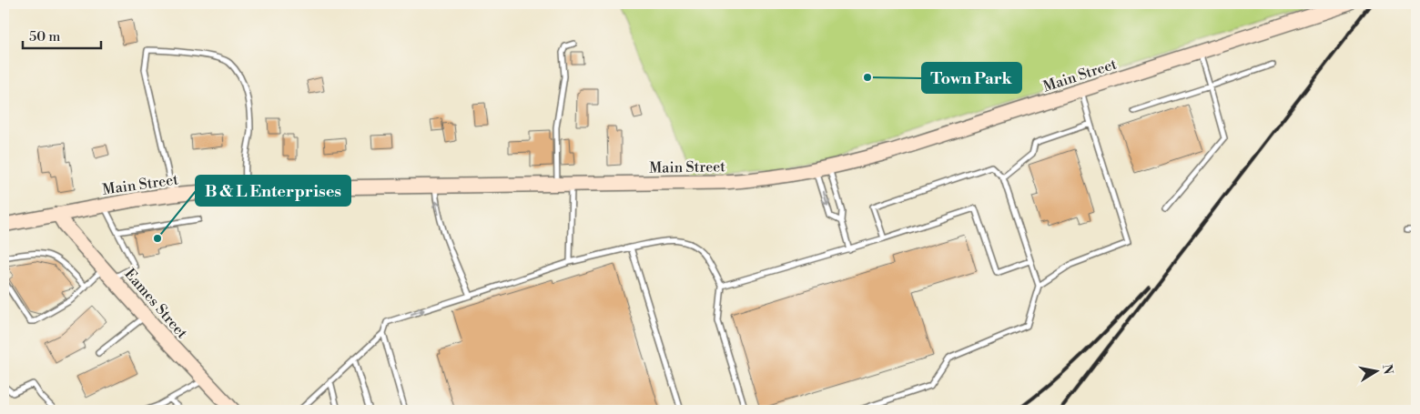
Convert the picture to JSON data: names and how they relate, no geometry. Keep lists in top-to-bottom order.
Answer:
{
  "streets": {
    "main road": ["Main Street", "Eames Street"]
  },
  "crossings": [
    ["Main Street", "Eames Street"]
  ],
  "places": ["Town Park", "B & L Enterprises"],
  "scale_bar": "50 m",
  "north": "right"
}
